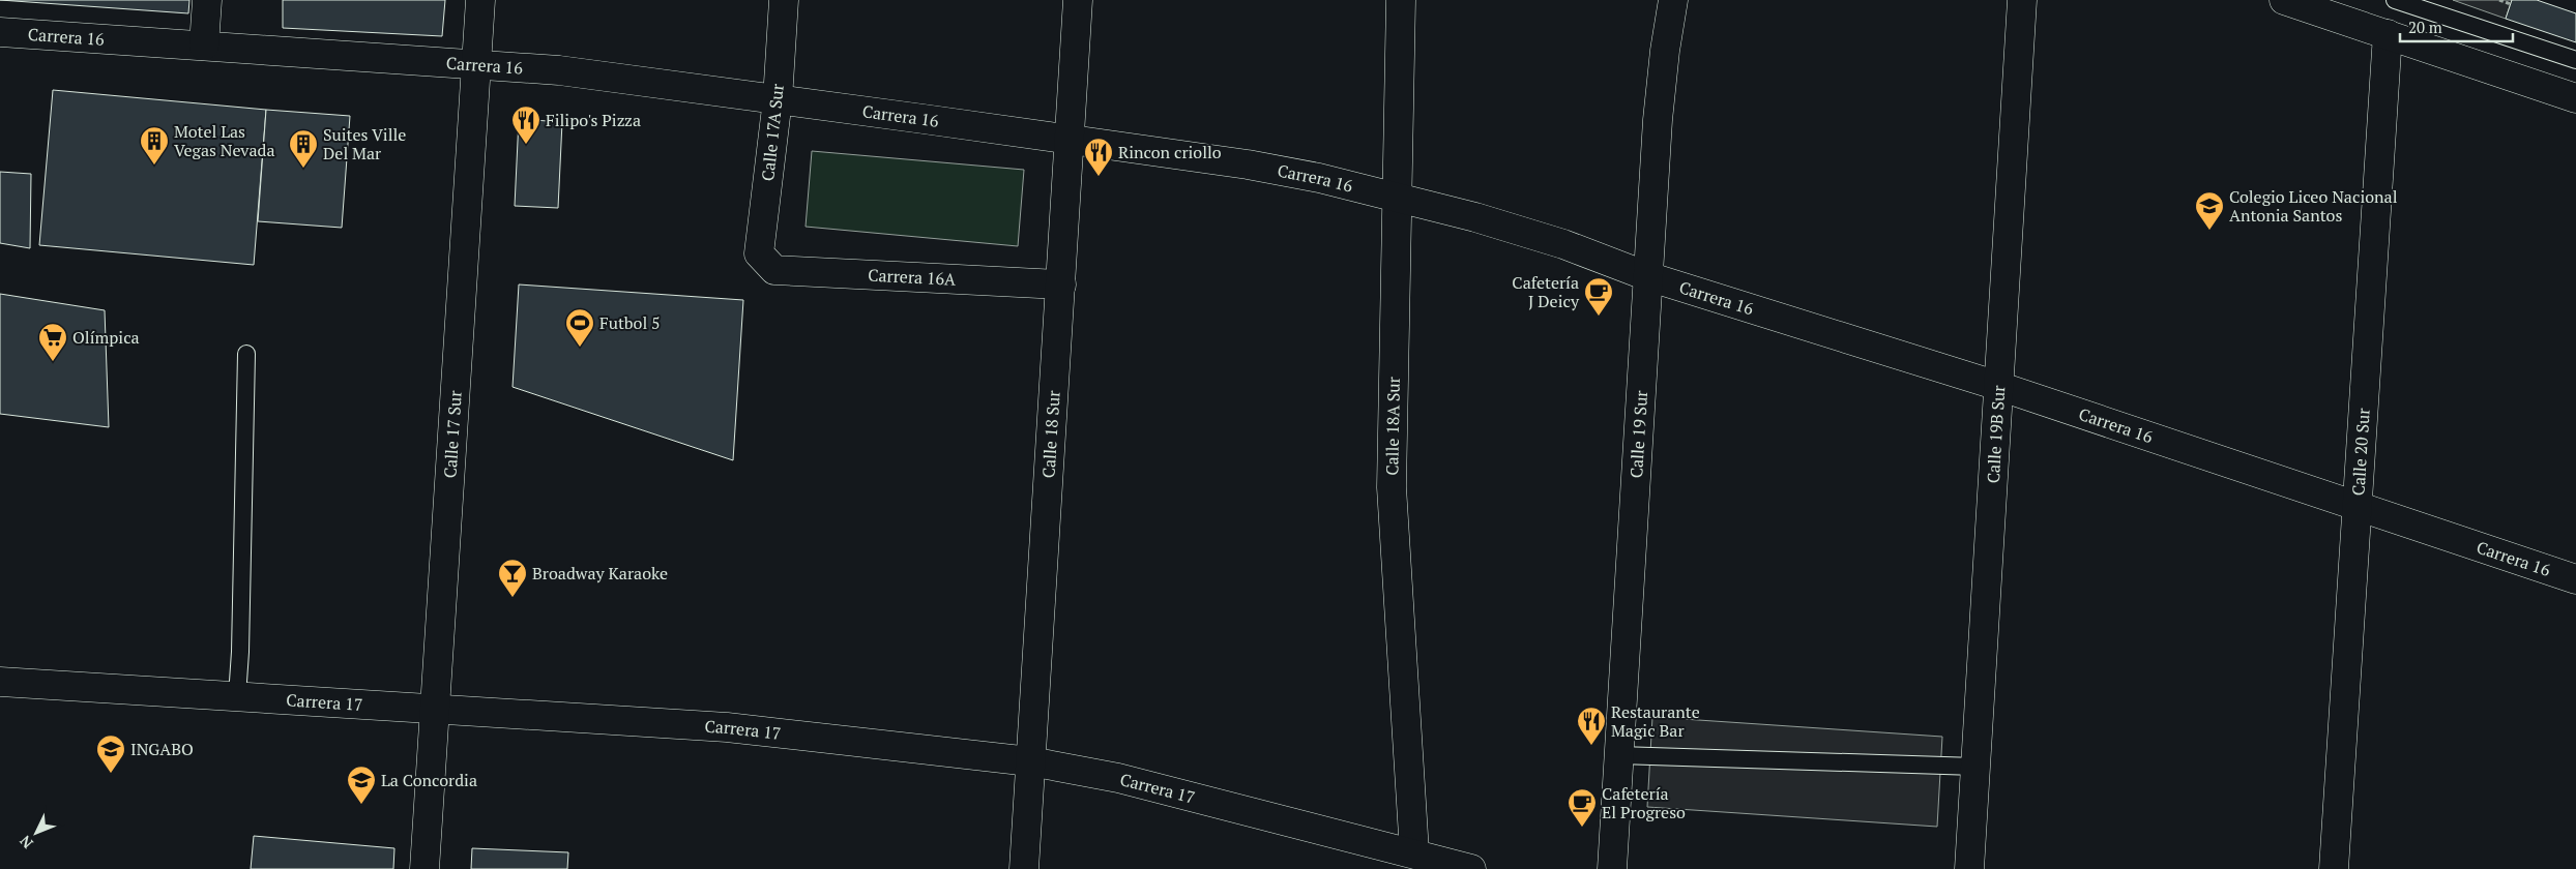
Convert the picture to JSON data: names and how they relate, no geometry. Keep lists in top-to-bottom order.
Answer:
{
  "streets": {
    "street": [
      "Carrera 16",
      "Calle 17A Sur",
      "Carrera 16A",
      "Calle 18A Sur",
      "Calle 17 Sur",
      "Calle 18 Sur",
      "Calle 19 Sur",
      "Calle 19B Sur",
      "Calle 20 Sur",
      "Carrera 17"
    ]
  },
  "crossings": [
    ["Carrera 16", "Calle 17A Sur"],
    ["Carrera 16", "Calle 18A Sur"],
    ["Carrera 16", "Calle 17 Sur"],
    ["Carrera 16", "Calle 18 Sur"],
    ["Carrera 16", "Calle 19 Sur"],
    ["Carrera 16", "Calle 19B Sur"],
    ["Carrera 16", "Calle 20 Sur"],
    ["Calle 17A Sur", "Carrera 16A"],
    ["Carrera 16A", "Calle 18 Sur"],
    ["Calle 18A Sur", "Carrera 17"],
    ["Calle 17 Sur", "Carrera 17"],
    ["Calle 18 Sur", "Carrera 17"]
  ],
  "places": {
    "restaurant": ["Filipo's Pizza", "Rincon criollo", "Restaurante Magic Bar"],
    "building": ["Motel Las Vegas Nevada", "Suites Ville Del Mar"],
    "school or university": ["Colegio Liceo Nacional Antonia Santos", "INGABO", "La Concordia"],
    "cafe": ["Cafetería J Deicy", "Cafetería El Progreso"],
    "sports": ["Futbol 5"],
    "supermarket": ["Olímpica"],
    "bar": ["Broadway Karaoke"]
  },
  "scale_bar": "20 m",
  "north": "bottom left"
}
